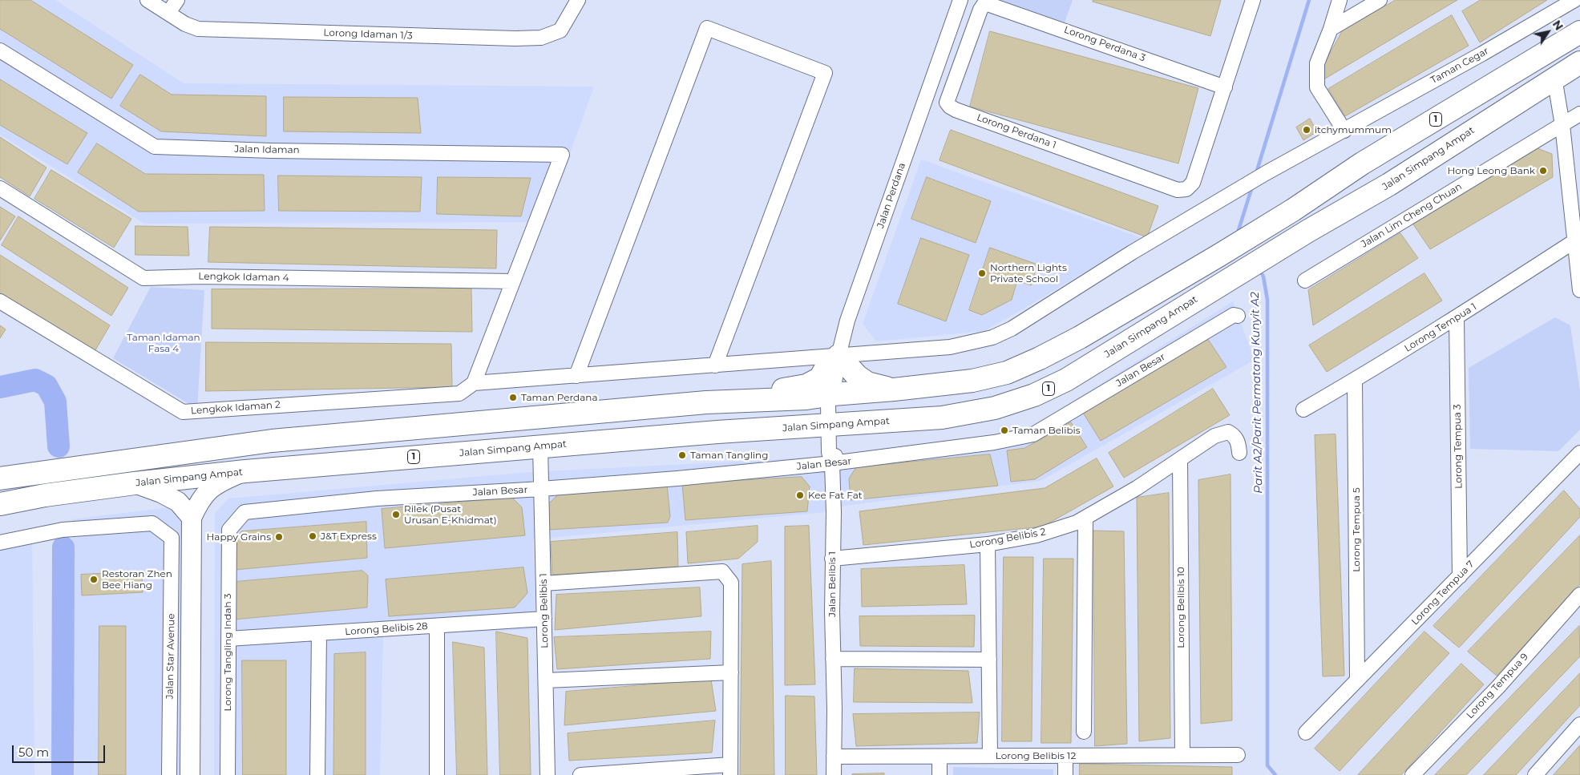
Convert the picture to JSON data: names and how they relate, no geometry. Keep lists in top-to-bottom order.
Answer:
{
  "streets": {
    "highway": ["1", "Jalan Simpang Ampat"],
    "street": [
      "Lorong Idaman 1/3",
      "Lorong Perdana 3",
      "Taman Cegar",
      "Lorong Perdana 1",
      "Jalan Idaman",
      "Jalan Perdana",
      "Jalan Lim Cheng Chuan",
      "Lengkok Idaman 4",
      "Lorong Tempua 1",
      "Jalan Besar",
      "Lengkok Idaman 2",
      "Lorong Tempua 3",
      "Lorong Tempua 5",
      "Lorong Belibis 2",
      "Jalan Belibis 1",
      "Lorong Tempua 7",
      "Lorong Belibis 10",
      "Lorong Belibis 1",
      "Lorong Belibis 28",
      "Lorong Tangling Indah 3",
      "Jalan Star Avenue",
      "Lorong Tempua 9",
      "Lorong Belibis 12"
    ]
  },
  "crossings": [
    ["Lorong Perdana 3", "Lorong Perdana 1"],
    ["Taman Cegar", "Jalan Perdana"],
    ["Taman Cegar", "Lengkok Idaman 2"],
    ["1", "Jalan Perdana"],
    ["1", "Jalan Belibis 1"],
    ["Jalan Idaman", "Lengkok Idaman 4"],
    ["Jalan Simpang Ampat", "Jalan Belibis 1"],
    ["Jalan Simpang Ampat", "Lorong Belibis 1"],
    ["Jalan Perdana", "Jalan Belibis 1"],
    ["Lorong Tempua 1", "Lorong Tempua 3"],
    ["Lorong Tempua 1", "Lorong Tempua 5"],
    ["Jalan Besar", "Jalan Belibis 1"],
    ["Jalan Besar", "Lorong Belibis 1"],
    ["Jalan Besar", "Lorong Tangling Indah 3"],
    ["Lorong Tempua 3", "Lorong Tempua 7"],
    ["Lorong Tempua 5", "Lorong Tempua 7"],
    ["Lorong Belibis 2", "Jalan Belibis 1"],
    ["Lorong Belibis 2", "Lorong Belibis 10"],
    ["Jalan Belibis 1", "Lorong Belibis 12"],
    ["Lorong Belibis 10", "Lorong Belibis 12"],
    ["Lorong Belibis 1", "Lorong Belibis 28"],
    ["Lorong Belibis 28", "Lorong Tangling Indah 3"]
  ],
  "water": ["Parit A2/Parit Permatang Kunyit A2"],
  "parks": ["Taman Idaman Fasa 4"],
  "places": [
    "itchymummum",
    "Hong Leong Bank",
    "Northern Lights Private School",
    "Taman Perdana",
    "Taman Belibis",
    "Taman Tangling",
    "Kee Fat Fat",
    "Rilek (Pusat Urusan E-Khidmat)",
    "J&T Express",
    "Happy Grains",
    "Restoran Zhen Bee Hiang"
  ],
  "scale_bar": "50 m",
  "north": "top right"
}
